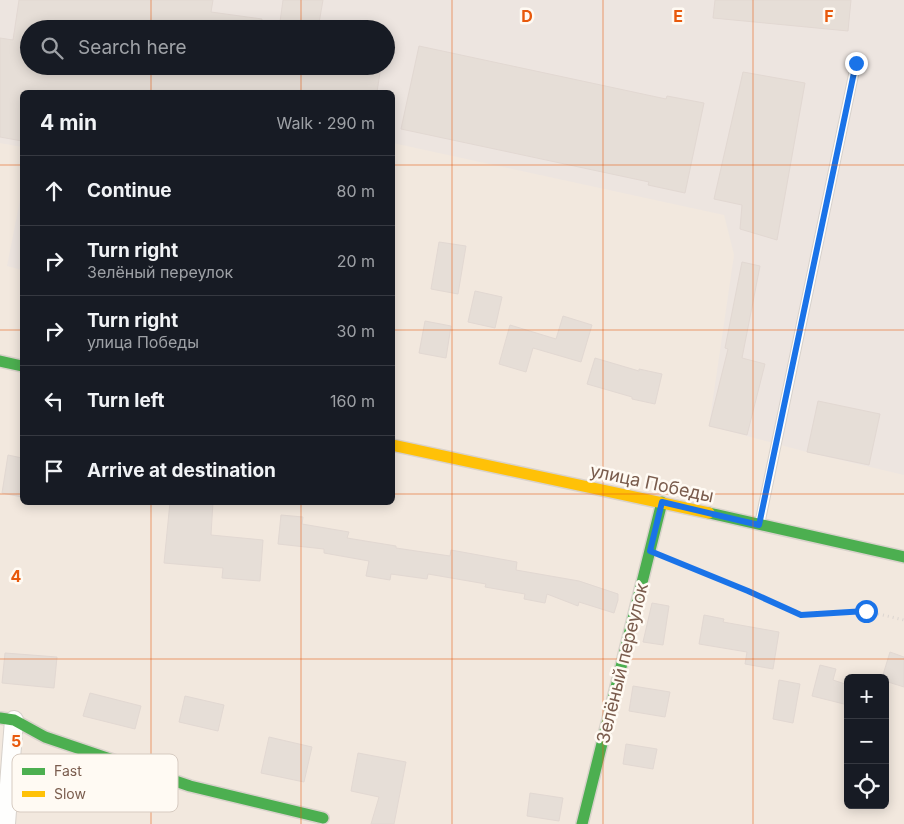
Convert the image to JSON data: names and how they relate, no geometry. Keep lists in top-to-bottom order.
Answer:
{
  "streets": {
    "street": ["улица Победы", "Зелёный переулок"]
  },
  "crossings": [
    ["улица Победы", "Зелёный переулок"]
  ],
  "legend": ["Fast", "Slow"],
  "page": {
    "search": "Search here",
    "heading": ["4 min", "Walk · 290 m"],
    "list": [
      ["Continue", "80 m"],
      ["Turn right", "Зелёный переулок", "20 m"],
      ["Turn right", "улица Победы", "30 m"],
      ["Turn left", "160 m"],
      "Arrive at destination"
    ],
    "map_buttons": ["+", "−"]
  },
  "grid": {
    "columns": ["D", "E", "F"],
    "rows": ["4", "5"]
  }
}
